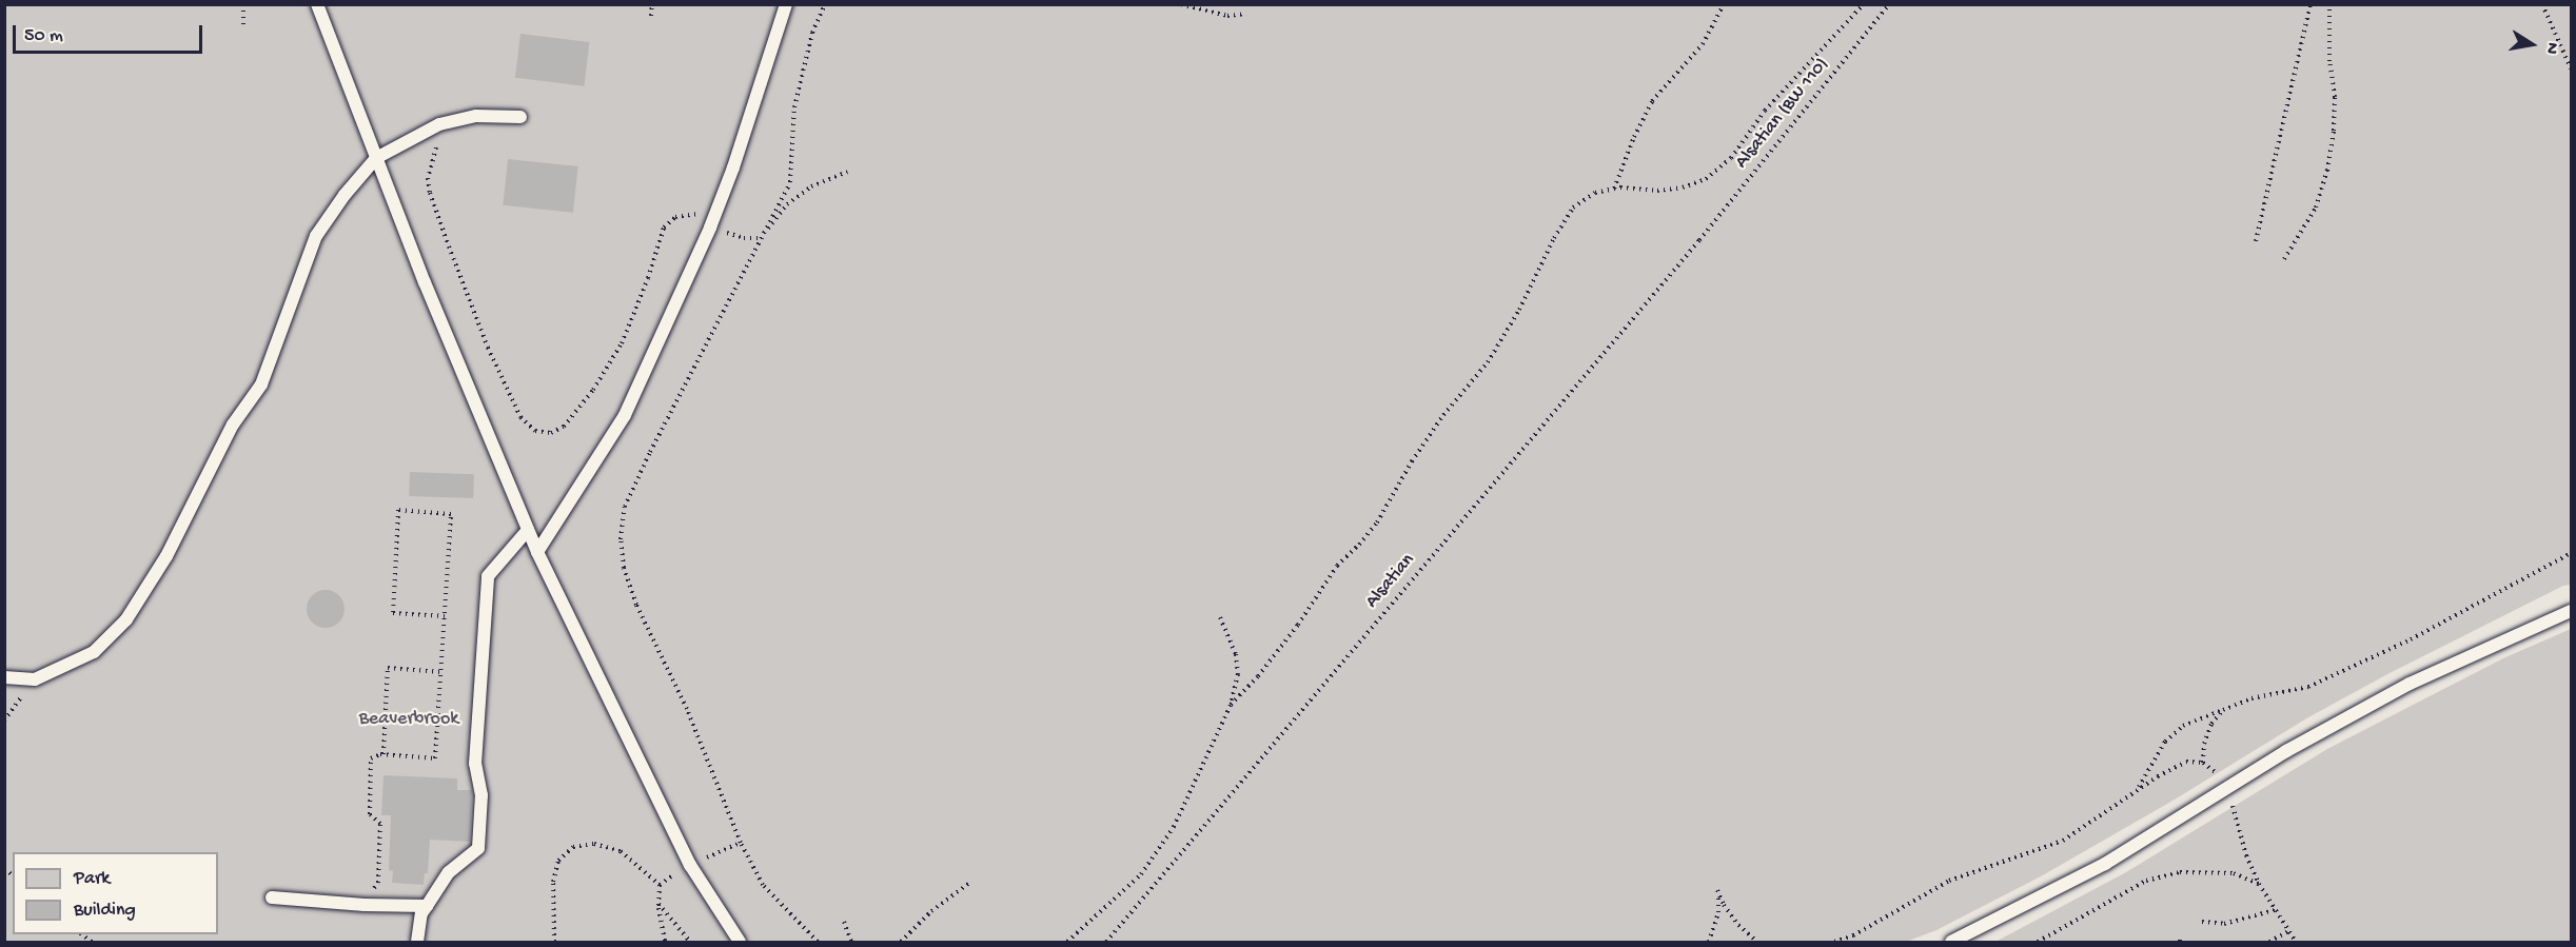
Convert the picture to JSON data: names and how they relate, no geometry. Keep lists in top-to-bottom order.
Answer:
{
  "streets": {
    "path": ["Alsatian (BW 110)", "Alsatian"]
  },
  "crossings": [
    ["Alsatian (BW 110)", "Alsatian"]
  ],
  "parks": ["Beaverbrook"],
  "legend": ["Park", "Building"],
  "scale_bar": "50 m",
  "north": "right"
}
